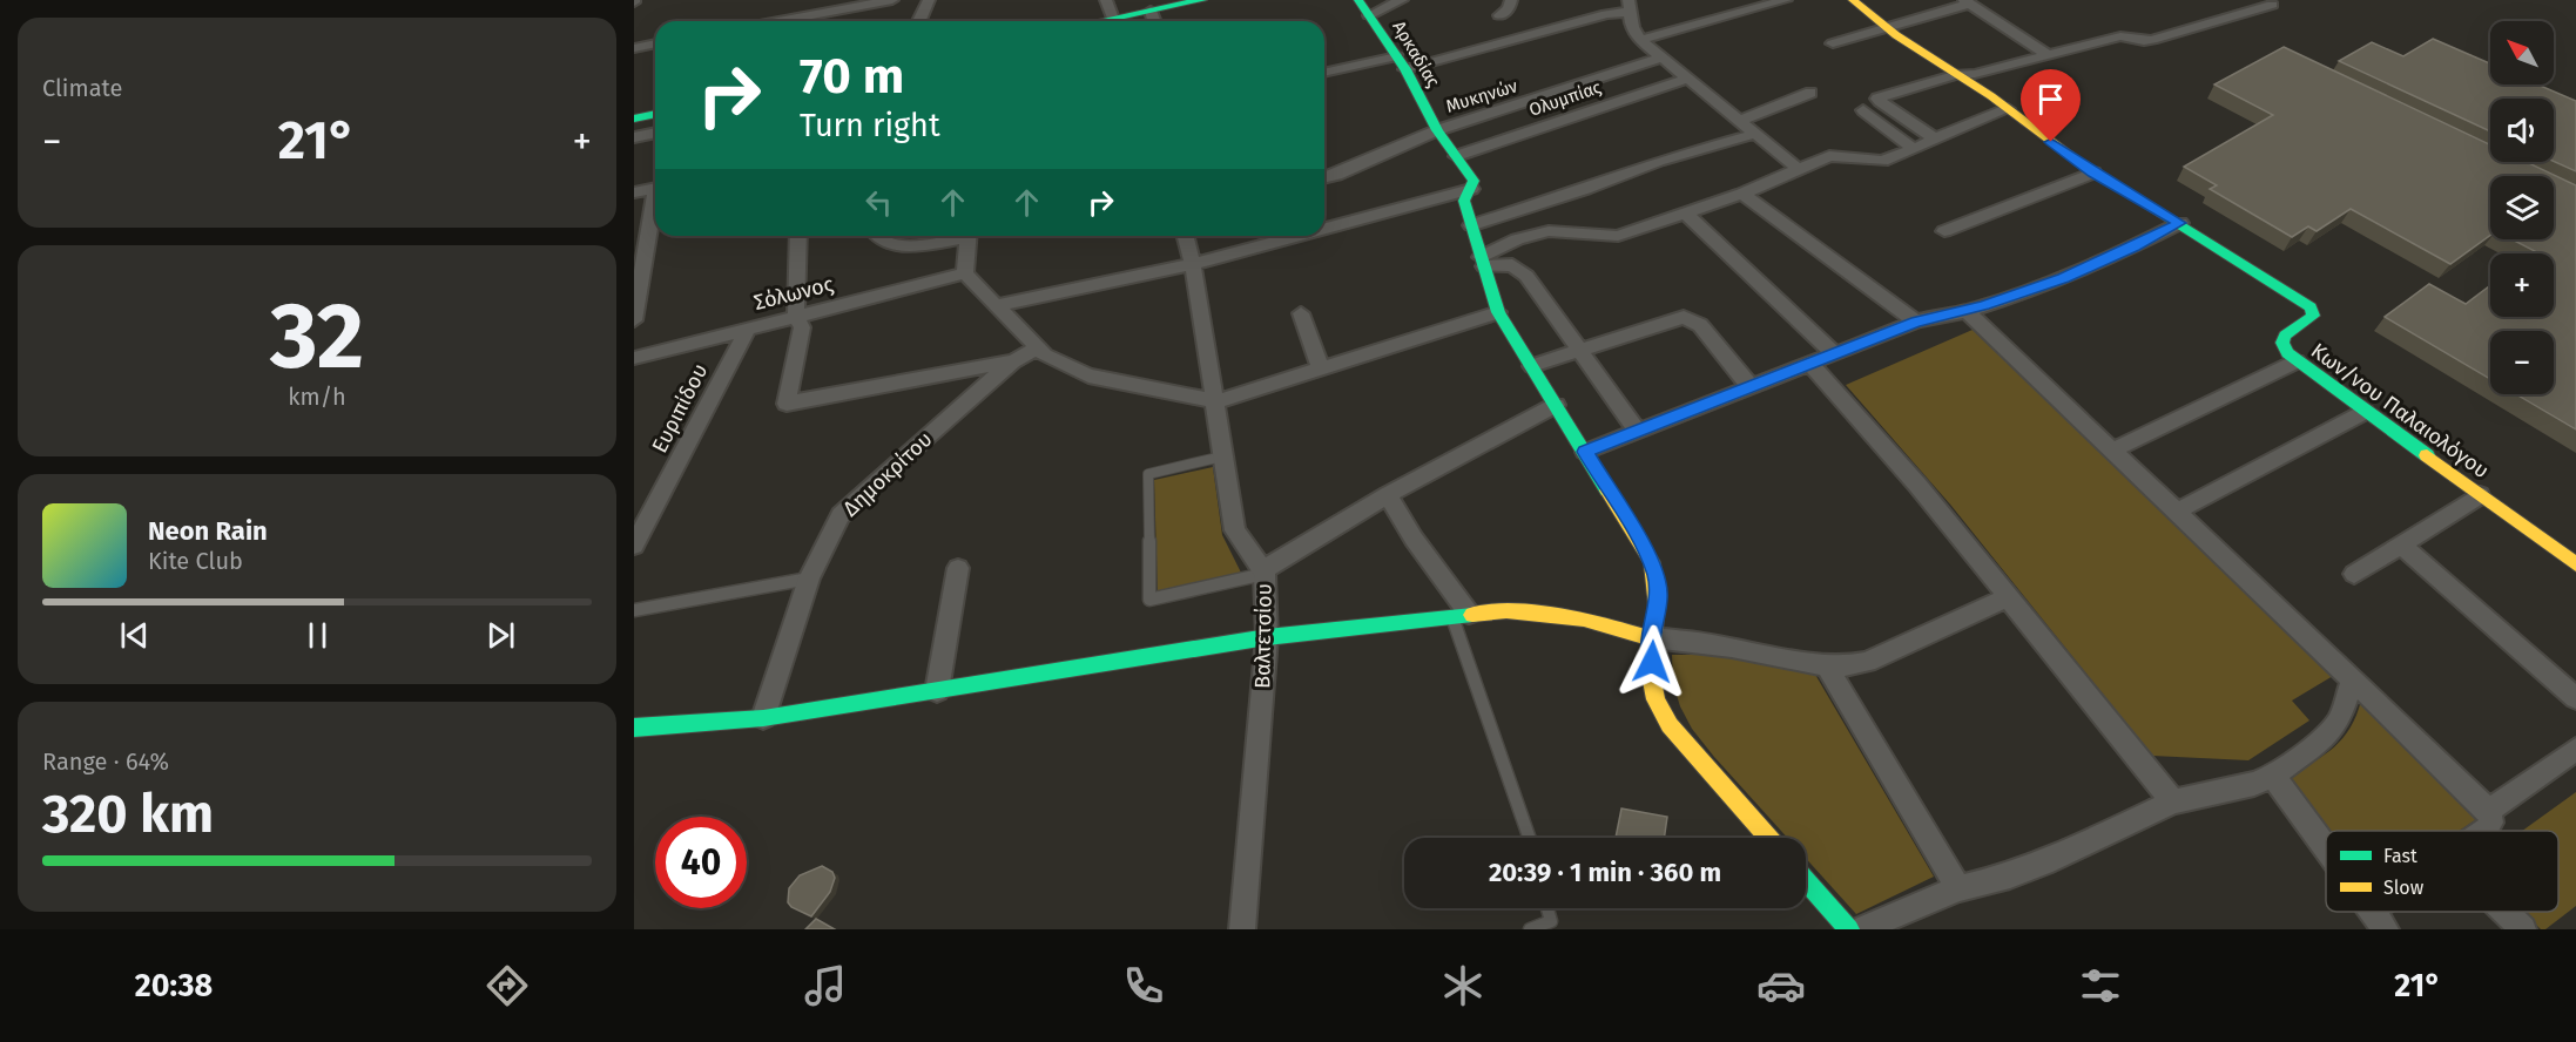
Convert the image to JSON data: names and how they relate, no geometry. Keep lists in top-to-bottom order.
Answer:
{
  "streets": {
    "street": [
      "Αρκαδίας",
      "Μυκηνών",
      "Ολυμπίας",
      "Σόλωνος",
      "Ευριπίδου",
      "Κων/νου Παλαιολόγου",
      "Δημοκρίτου",
      "Βαλτετσίου"
    ]
  },
  "crossings": [
    ["Αρκαδίας", "Μυκηνών"],
    ["Αρκαδίας", "Ολυμπίας"],
    ["Σόλωνος", "Ευριπίδου"]
  ],
  "legend": ["Fast", "Slow"],
  "north": "top left",
  "page": {
    "tile": [
      "Climate",
      ["32", "km/h"],
      ["Range · 64%", "320 km"]
    ],
    "map_buttons": ["+", "−"],
    "turn": ["70 m", "Turn right"],
    "heat": ["−", "21°", "+"],
    "song": ["Neon Rain", "Kite Club"],
    "limit": "40",
    "trip": "20:39 · 1 min · 360 m",
    "tabs": ["20:38", "21°"]
  }
}
